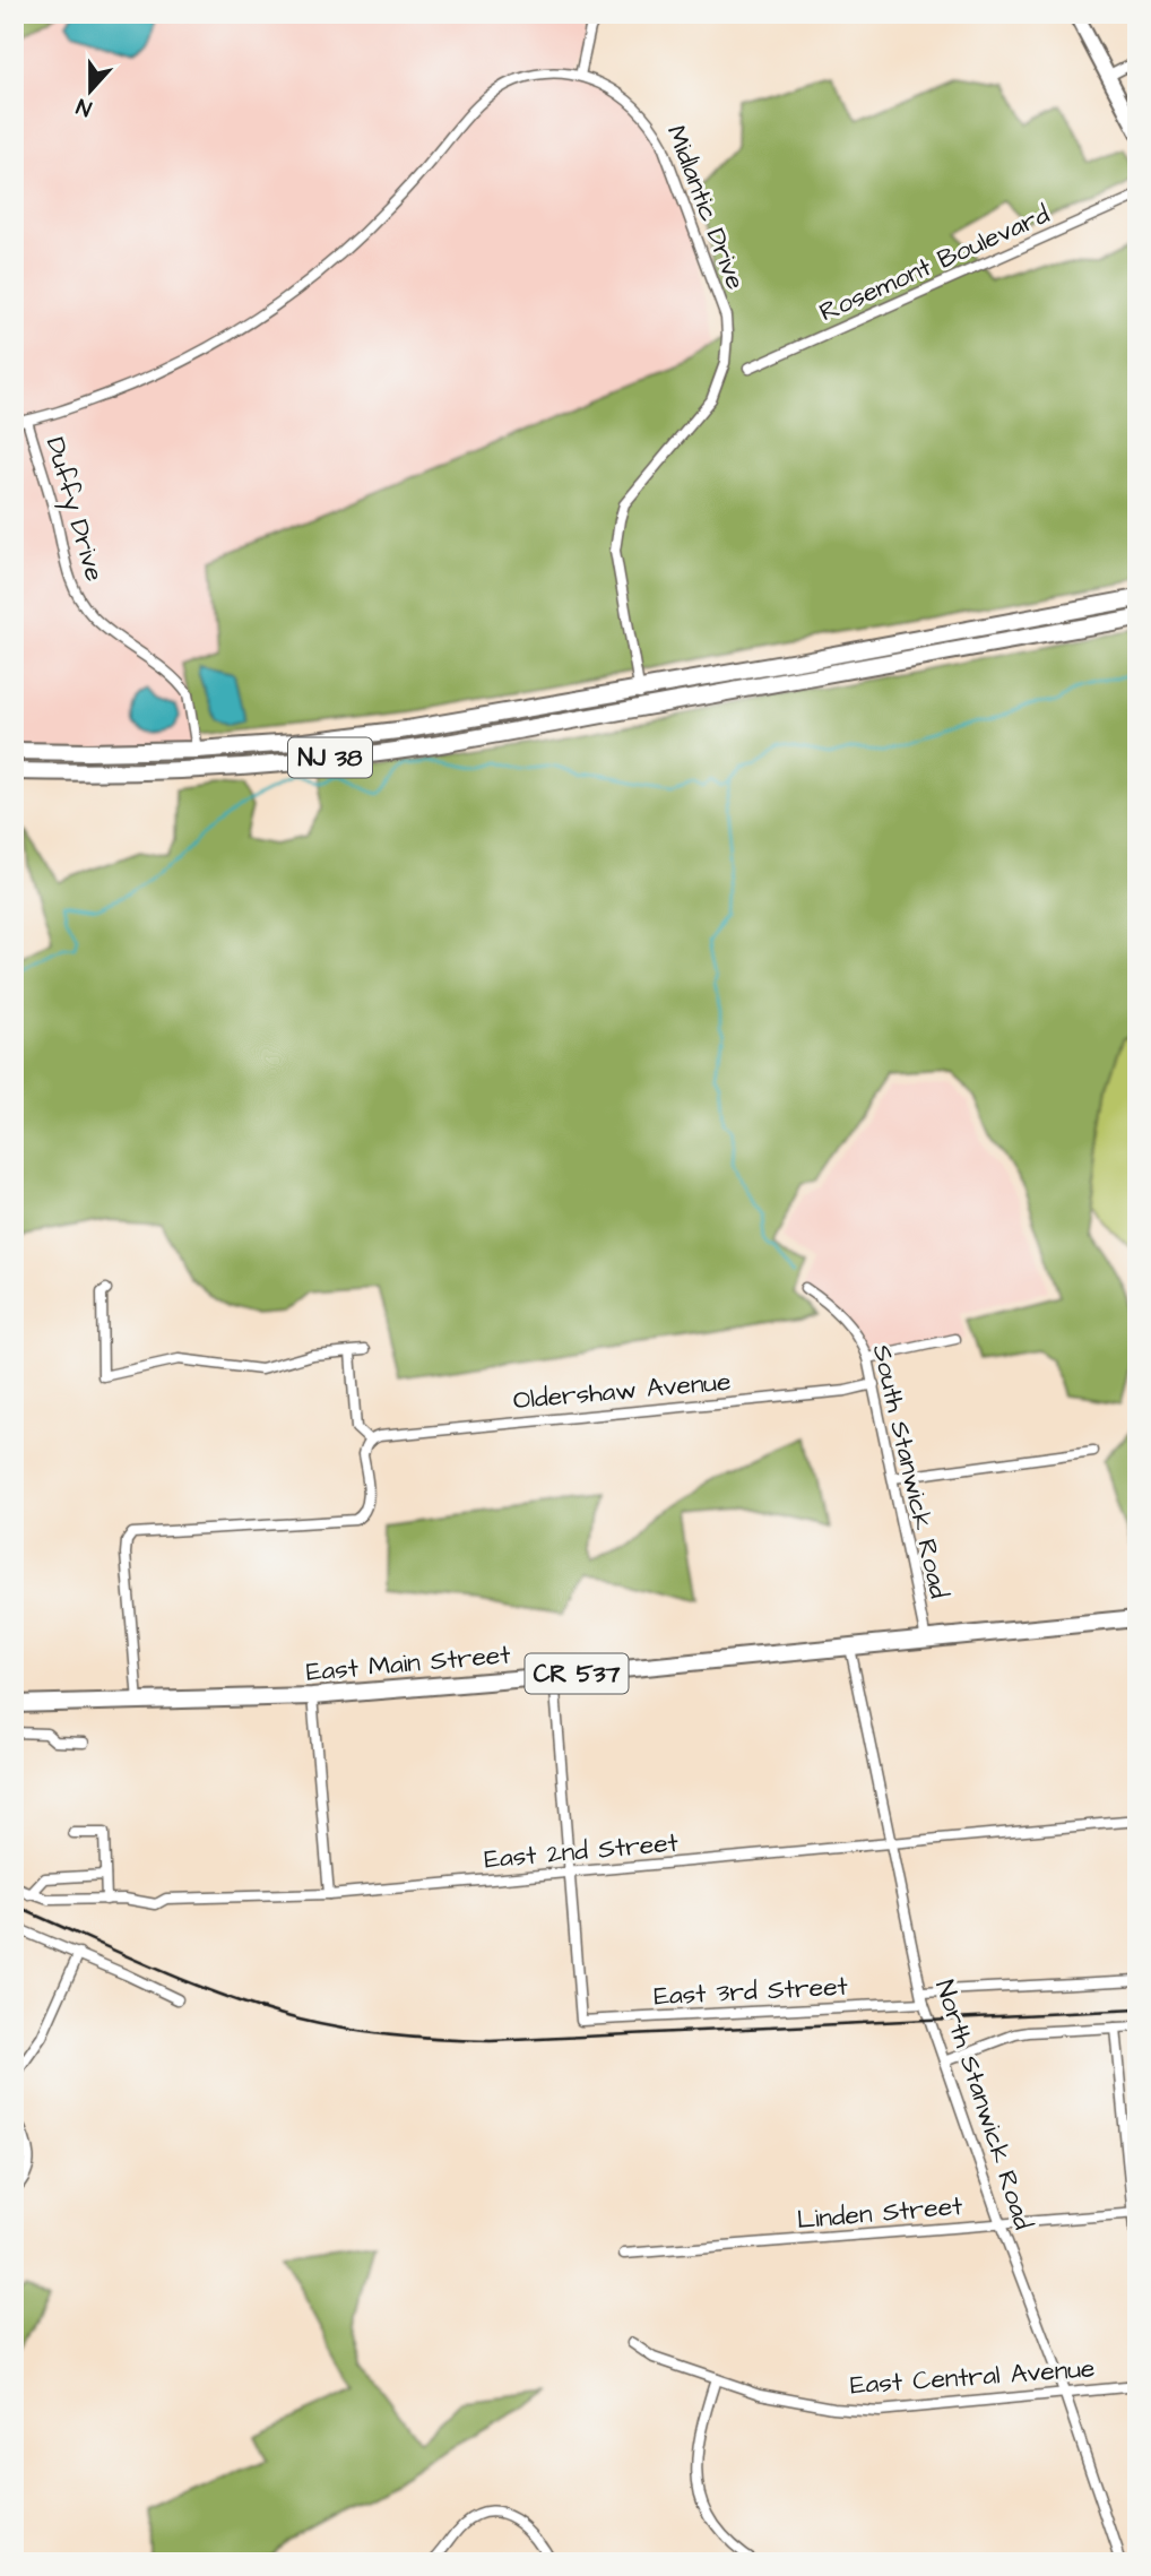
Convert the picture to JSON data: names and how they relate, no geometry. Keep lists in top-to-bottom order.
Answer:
{
  "streets": {
    "main road": ["NJ 38", "East Main Street", "CR 537"],
    "street": [
      "Midlantic Drive",
      "Rosemont Boulevard",
      "Duffy Drive",
      "Oldershaw Avenue",
      "South Stanwick Road",
      "East 2nd Street",
      "East 3rd Street",
      "North Stanwick Road",
      "Linden Street",
      "East Central Avenue"
    ]
  },
  "crossings": [
    ["Midlantic Drive", "Duffy Drive"],
    ["Midlantic Drive", "NJ 38"],
    ["Duffy Drive", "NJ 38"],
    ["Oldershaw Avenue", "South Stanwick Road"],
    ["South Stanwick Road", "East Main Street"],
    ["East Main Street", "North Stanwick Road"],
    ["East 2nd Street", "East 3rd Street"],
    ["East 2nd Street", "North Stanwick Road"],
    ["East 3rd Street", "North Stanwick Road"],
    ["North Stanwick Road", "Linden Street"],
    ["North Stanwick Road", "East Central Avenue"]
  ],
  "north": "bottom"
}
